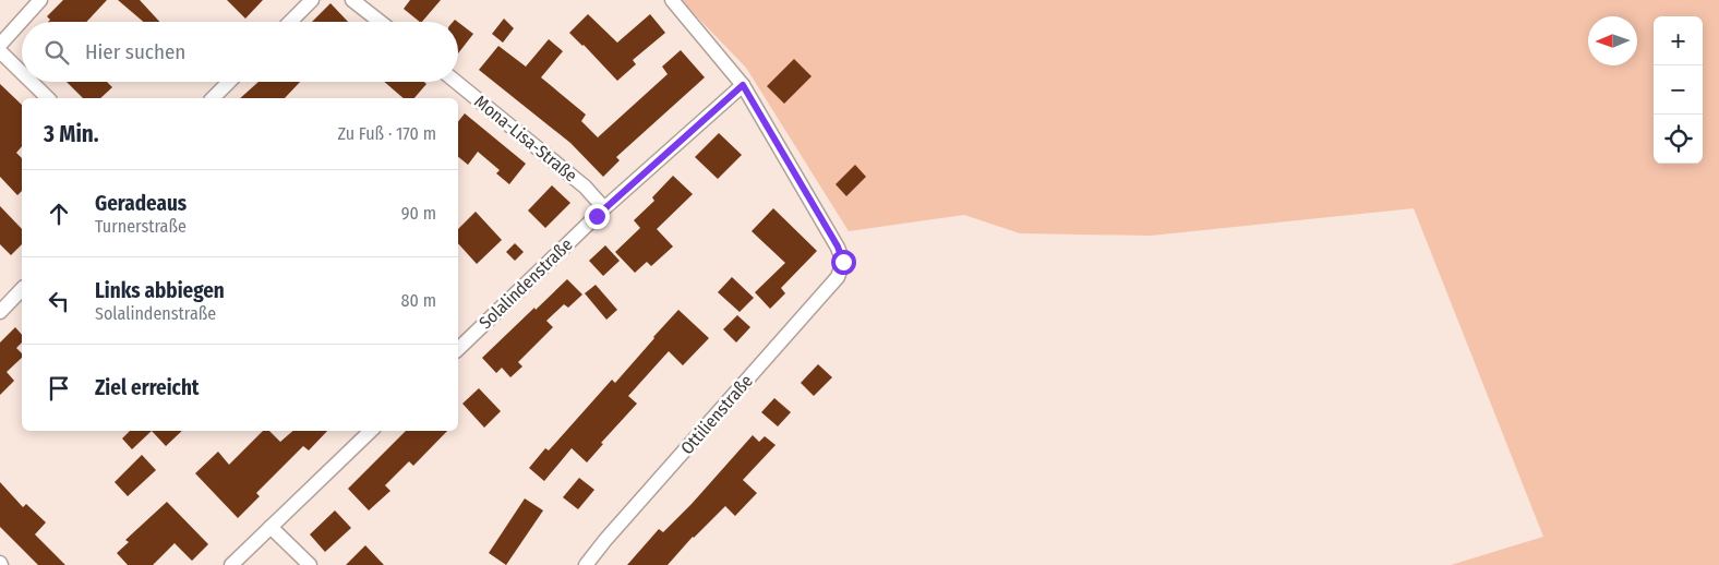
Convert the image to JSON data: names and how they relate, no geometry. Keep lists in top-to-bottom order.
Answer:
{
  "streets": {
    "street": ["Mona-Lisa-Straße", "Solalindenstraße", "Ottilienstraße"]
  },
  "crossings": [
    ["Mona-Lisa-Straße", "Solalindenstraße"],
    ["Solalindenstraße", "Ottilienstraße"]
  ],
  "north": "left",
  "page": {
    "map_buttons": ["+", "−"],
    "search": "Hier suchen",
    "heading": ["3 Min.", "Zu Fuß · 170 m"],
    "list": [
      ["Geradeaus", "Turnerstraße", "90 m"],
      ["Links abbiegen", "Solalindenstraße", "80 m"],
      "Ziel erreicht"
    ]
  }
}
